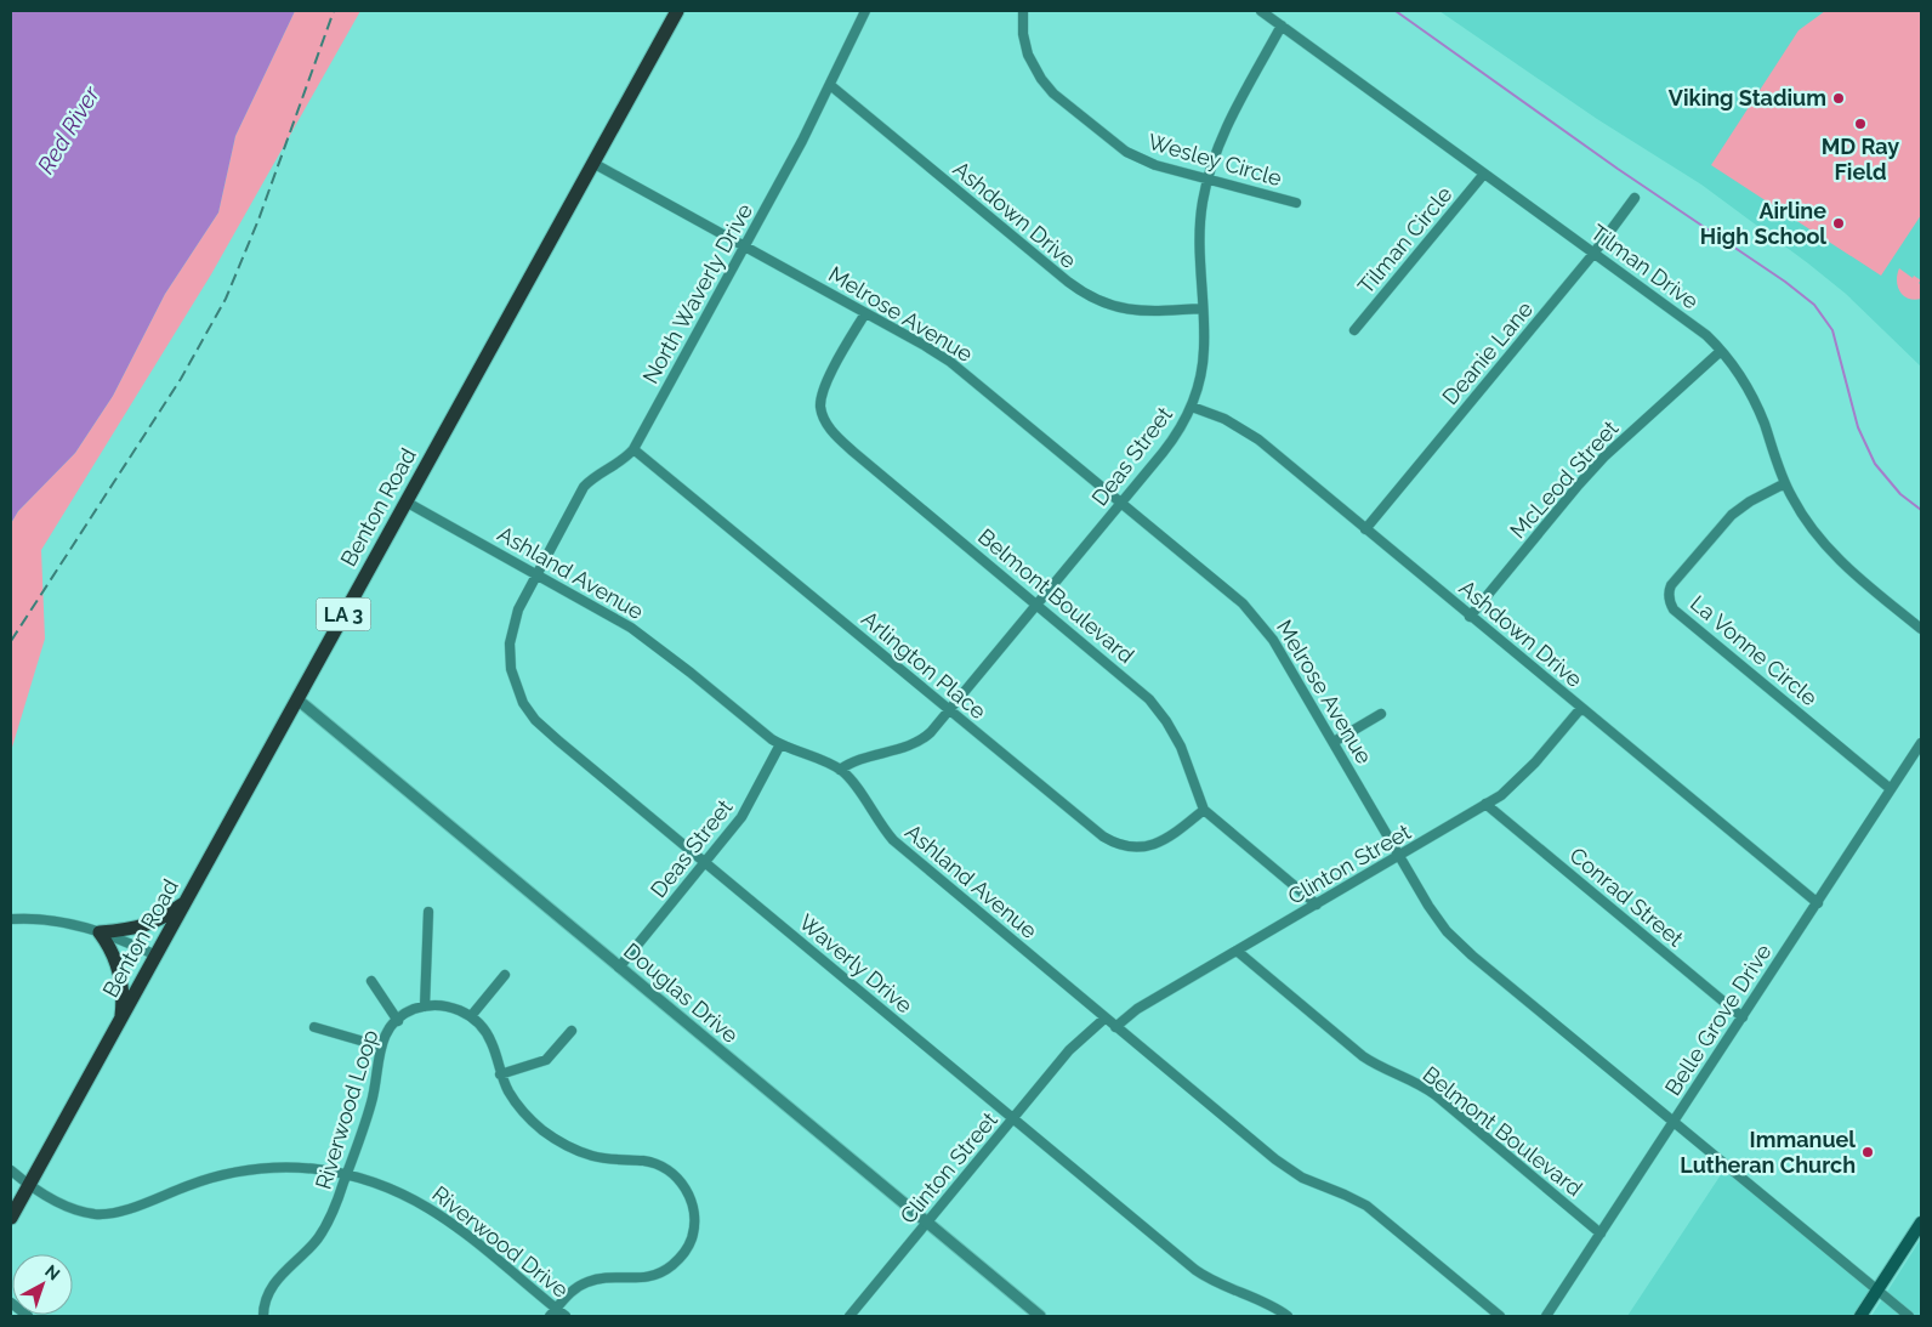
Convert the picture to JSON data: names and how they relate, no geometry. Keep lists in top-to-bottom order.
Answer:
{
  "streets": {
    "main road": ["Benton Road", "LA 3"],
    "street": [
      "Wesley Circle",
      "Ashdown Drive",
      "Tilman Circle",
      "Tilman Drive",
      "North Waverly Drive",
      "Melrose Avenue",
      "Deanie Lane",
      "Deas Street",
      "McLeod Street",
      "Ashland Avenue",
      "Belmont Boulevard",
      "La Vonne Circle",
      "Arlington Place",
      "Clinton Street",
      "Conrad Street",
      "Waverly Drive",
      "Douglas Drive",
      "Belle Grove Drive",
      "Riverwood Loop",
      "Riverwood Drive"
    ]
  },
  "crossings": [
    ["Wesley Circle", "Deas Street"],
    ["Ashdown Drive", "North Waverly Drive"],
    ["Ashdown Drive", "Deanie Lane"],
    ["Ashdown Drive", "Deas Street"],
    ["Ashdown Drive", "McLeod Street"],
    ["Ashdown Drive", "Clinton Street"],
    ["Ashdown Drive", "Belle Grove Drive"],
    ["Tilman Circle", "Tilman Drive"],
    ["Tilman Drive", "Deanie Lane"],
    ["Tilman Drive", "Deas Street"],
    ["Tilman Drive", "McLeod Street"],
    ["Tilman Drive", "La Vonne Circle"],
    ["North Waverly Drive", "Melrose Avenue"],
    ["North Waverly Drive", "Ashland Avenue"],
    ["North Waverly Drive", "Arlington Place"],
    ["North Waverly Drive", "Waverly Drive"],
    ["Melrose Avenue", "Deas Street"],
    ["Melrose Avenue", "Benton Road"],
    ["Melrose Avenue", "Belmont Boulevard"],
    ["Melrose Avenue", "Clinton Street"],
    ["Melrose Avenue", "Belle Grove Drive"],
    ["Deas Street", "Ashland Avenue"],
    ["Deas Street", "Belmont Boulevard"],
    ["Deas Street", "Arlington Place"],
    ["Deas Street", "Waverly Drive"],
    ["Deas Street", "Douglas Drive"],
    ["Benton Road", "Ashland Avenue"],
    ["Benton Road", "Douglas Drive"],
    ["Benton Road", "Riverwood Drive"],
    ["Ashland Avenue", "Clinton Street"],
    ["Ashland Avenue", "Waverly Drive"],
    ["Belmont Boulevard", "Arlington Place"],
    ["Belmont Boulevard", "Clinton Street"],
    ["Belmont Boulevard", "Belle Grove Drive"],
    ["La Vonne Circle", "Belle Grove Drive"],
    ["Clinton Street", "Conrad Street"],
    ["Clinton Street", "Waverly Drive"],
    ["Clinton Street", "Douglas Drive"],
    ["Conrad Street", "Belle Grove Drive"],
    ["Riverwood Loop", "Riverwood Drive"]
  ],
  "water": ["Red River"],
  "places": [
    "Viking Stadium",
    "MD Ray Field",
    "Airline High School",
    "Immanuel Lutheran Church"
  ],
  "north": "top right"
}
